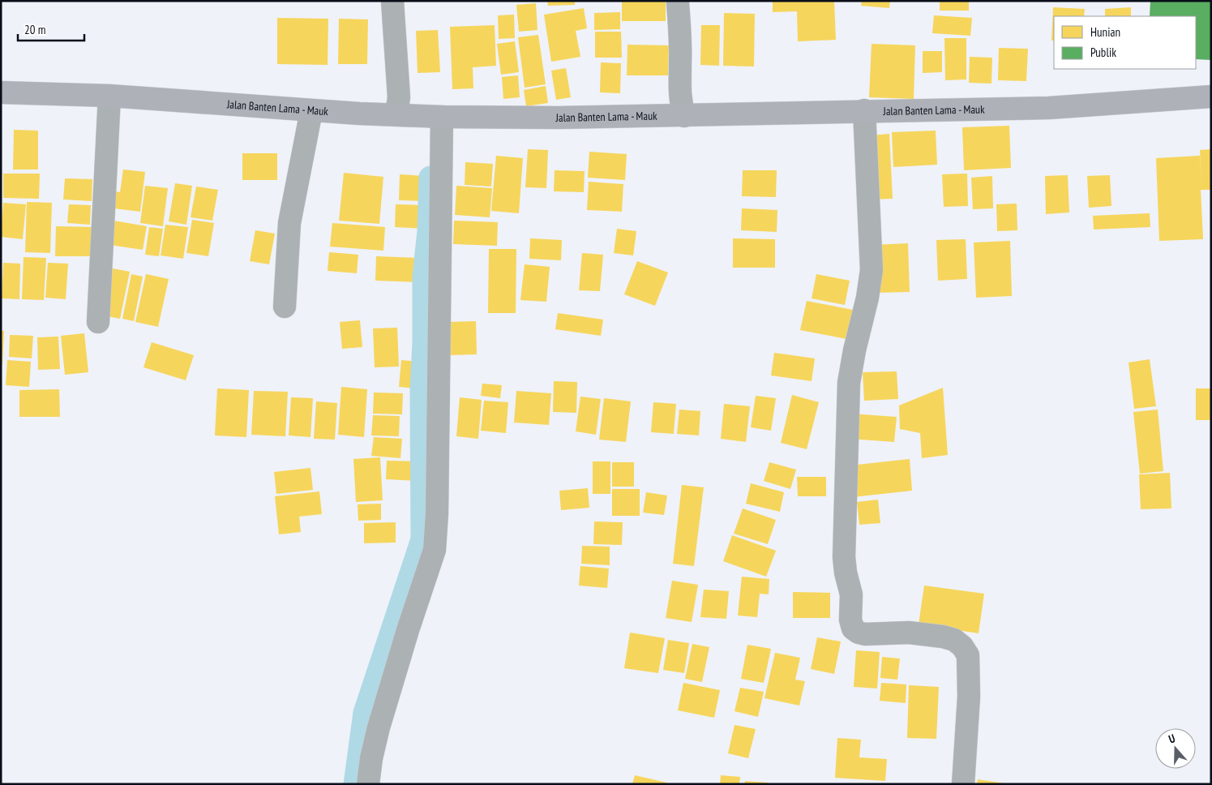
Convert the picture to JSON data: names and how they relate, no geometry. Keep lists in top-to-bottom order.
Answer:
{
  "streets": {
    "main road": ["Jalan Banten Lama - Mauk"]
  },
  "legend": ["Hunian", "Publik"],
  "scale_bar": "20 m",
  "north": "top"
}
